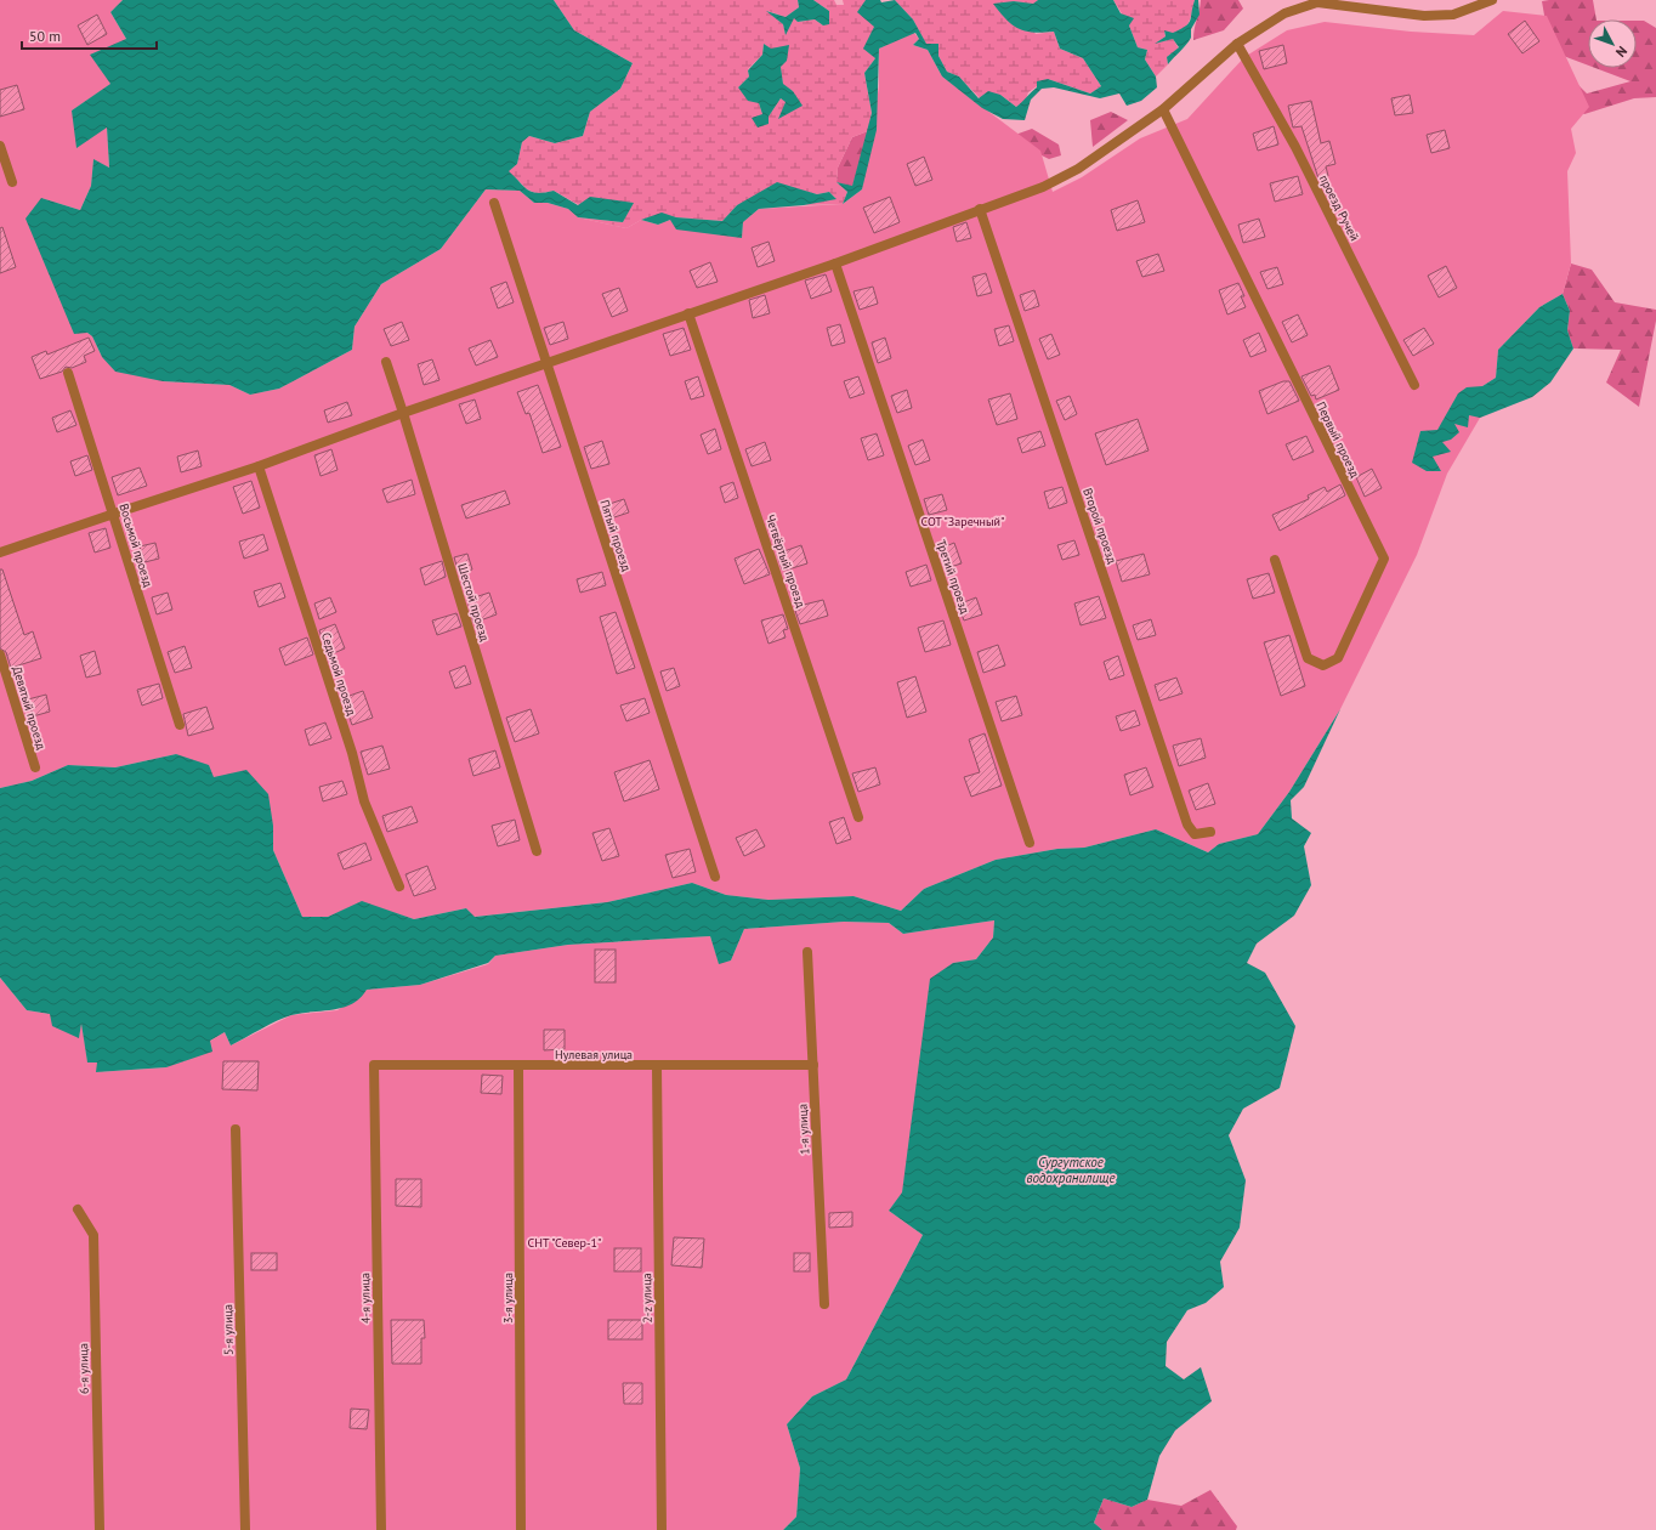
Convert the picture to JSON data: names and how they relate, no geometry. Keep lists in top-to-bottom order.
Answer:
{
  "streets": {
    "street": [
      "проезд Ручей",
      "Первый проезд",
      "Второй проезд",
      "Пятый проезд",
      "Восьмой проезд",
      "Четвёртый проезд",
      "Третий проезд",
      "Шестой проезд",
      "Седьмой проезд",
      "Девятый проезд",
      "Нулевая улица",
      "1-я улица",
      "4-я улица",
      "3-я улица",
      "2-z улица",
      "5-я улица",
      "6-я улица"
    ]
  },
  "crossings": [
    ["Нулевая улица", "1-я улица"],
    ["Нулевая улица", "4-я улица"],
    ["Нулевая улица", "3-я улица"],
    ["Нулевая улица", "2-z улица"]
  ],
  "water": ["Сургутское водохранилище"],
  "parks": ["СОТ \"Заречный\"", "СНТ \"Север-1\""],
  "scale_bar": "50 m",
  "north": "bottom right"
}
